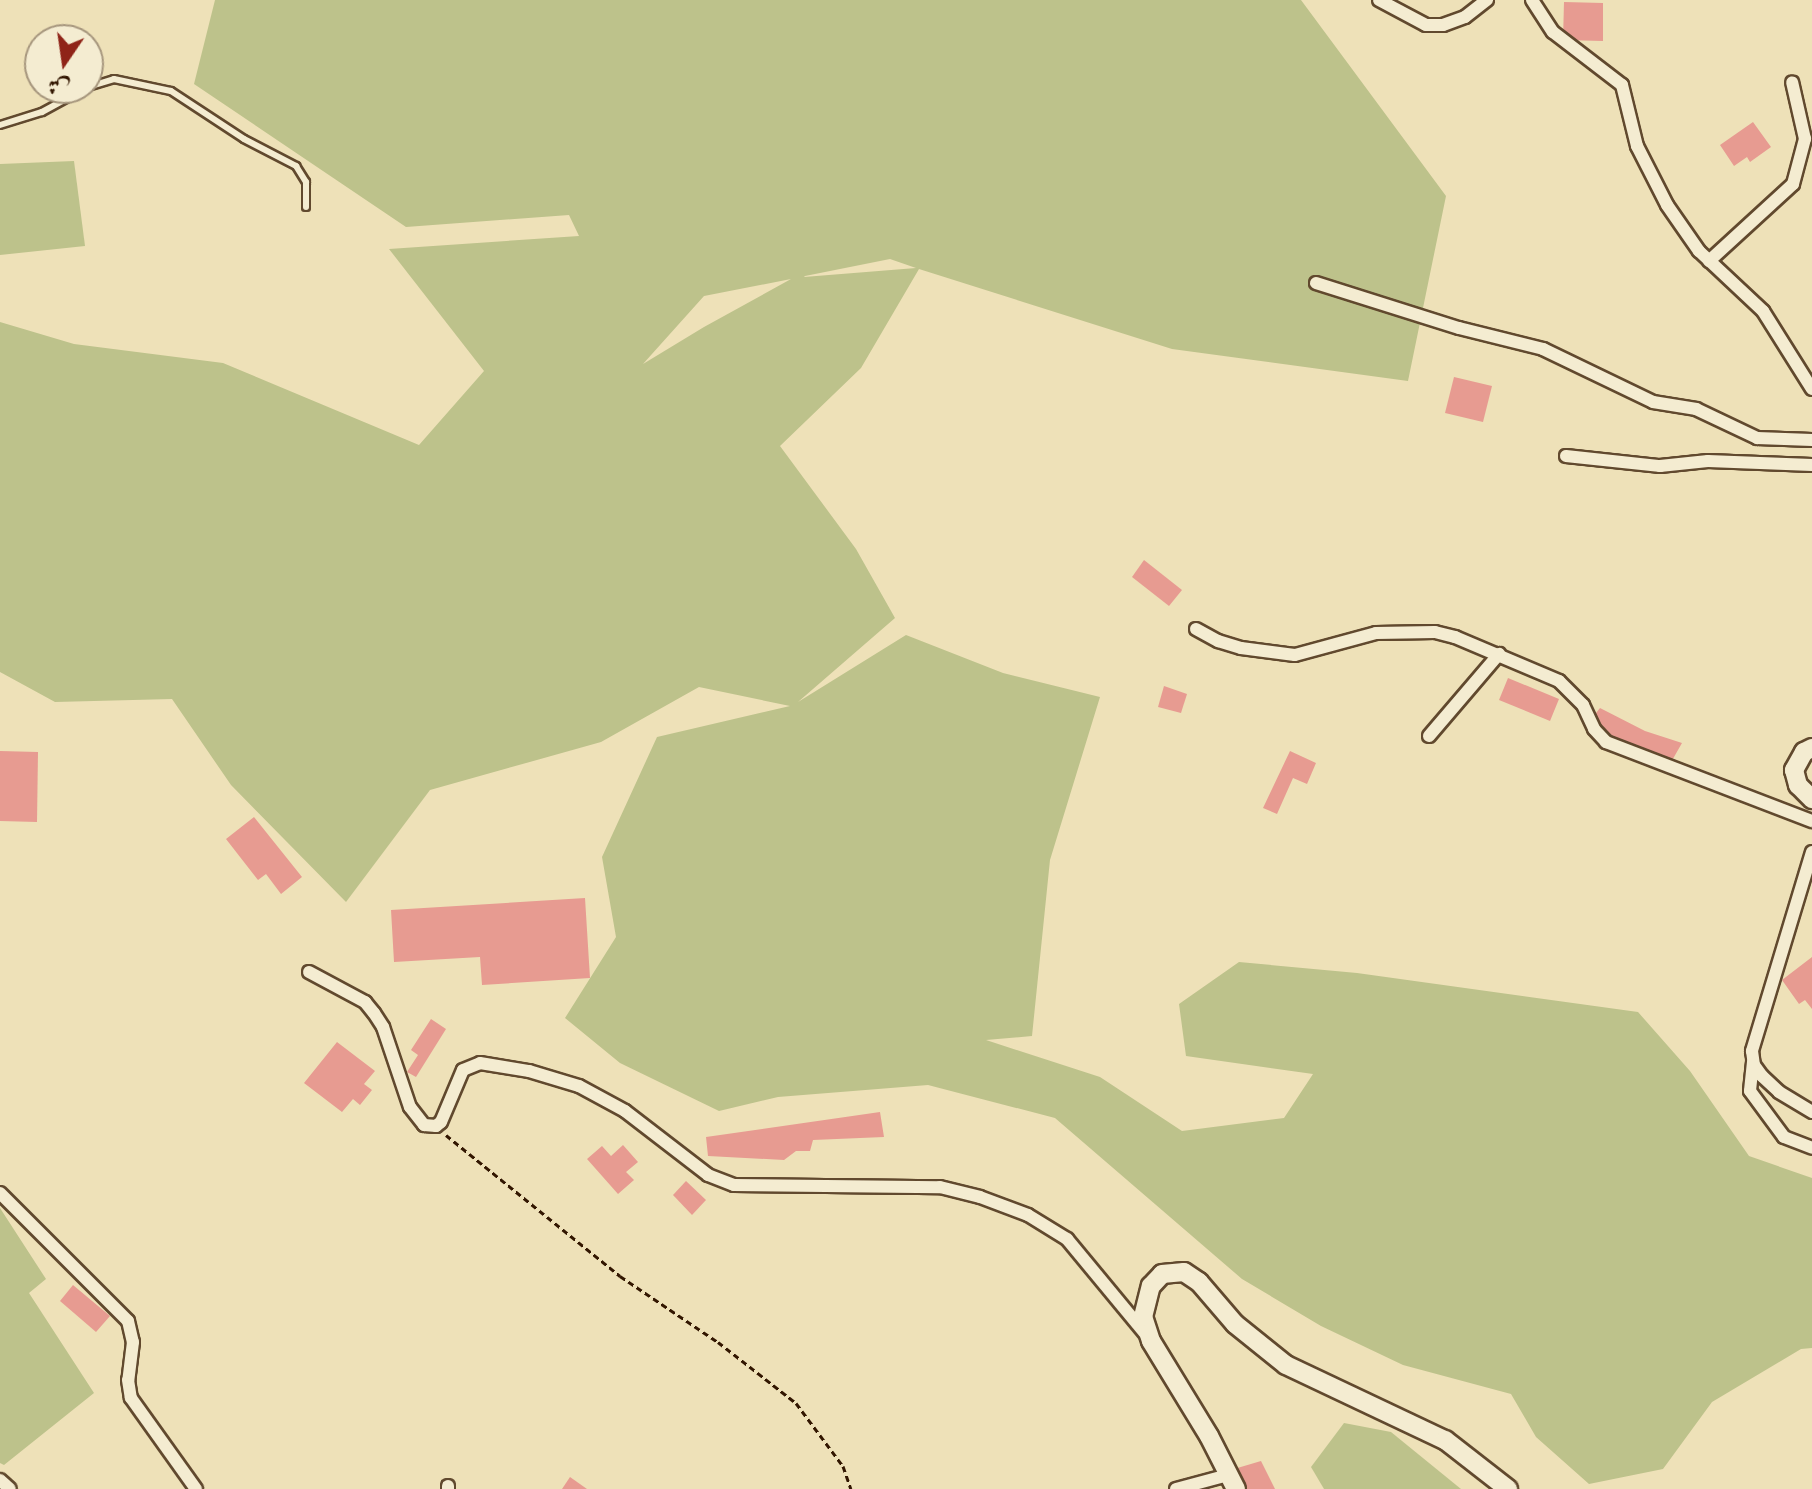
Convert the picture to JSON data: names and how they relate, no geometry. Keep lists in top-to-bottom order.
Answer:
{
  "north": "bottom"
}
